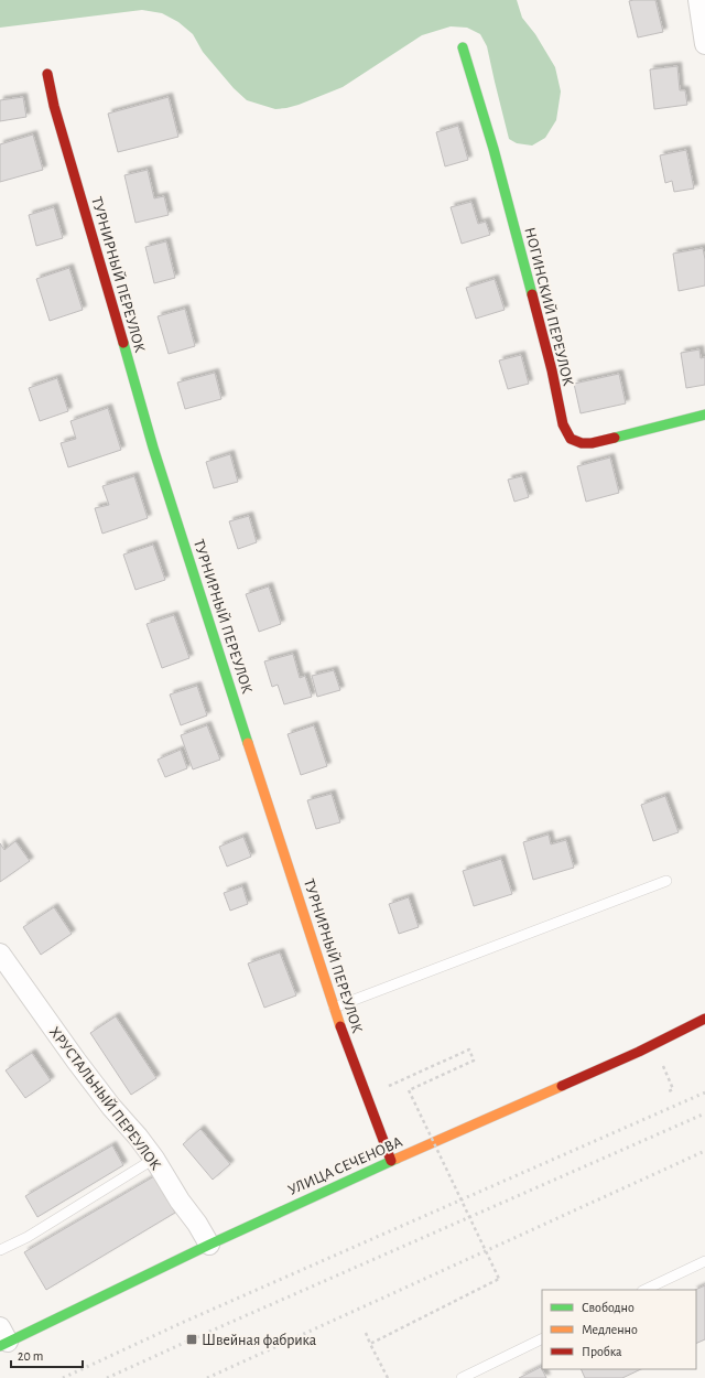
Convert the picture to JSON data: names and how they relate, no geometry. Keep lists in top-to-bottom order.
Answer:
{
  "streets": {
    "street": [
      "ТУРНИРНЫЙ ПЕРЕУЛОК",
      "НОГИНСКИЙ ПЕРЕУЛОК",
      "ХРУСТАЛЬНЫЙ ПЕРЕУЛОК",
      "УЛИЦА СЕЧЕНОВА"
    ]
  },
  "crossings": [
    ["ТУРНИРНЫЙ ПЕРЕУЛОК", "УЛИЦА СЕЧЕНОВА"],
    ["ХРУСТАЛЬНЫЙ ПЕРЕУЛОК", "УЛИЦА СЕЧЕНОВА"]
  ],
  "places": {
    "transit": ["Швейная фабрика"]
  },
  "legend": ["Свободно", "Медленно", "Пробка"],
  "scale_bar": "20 m"
}
